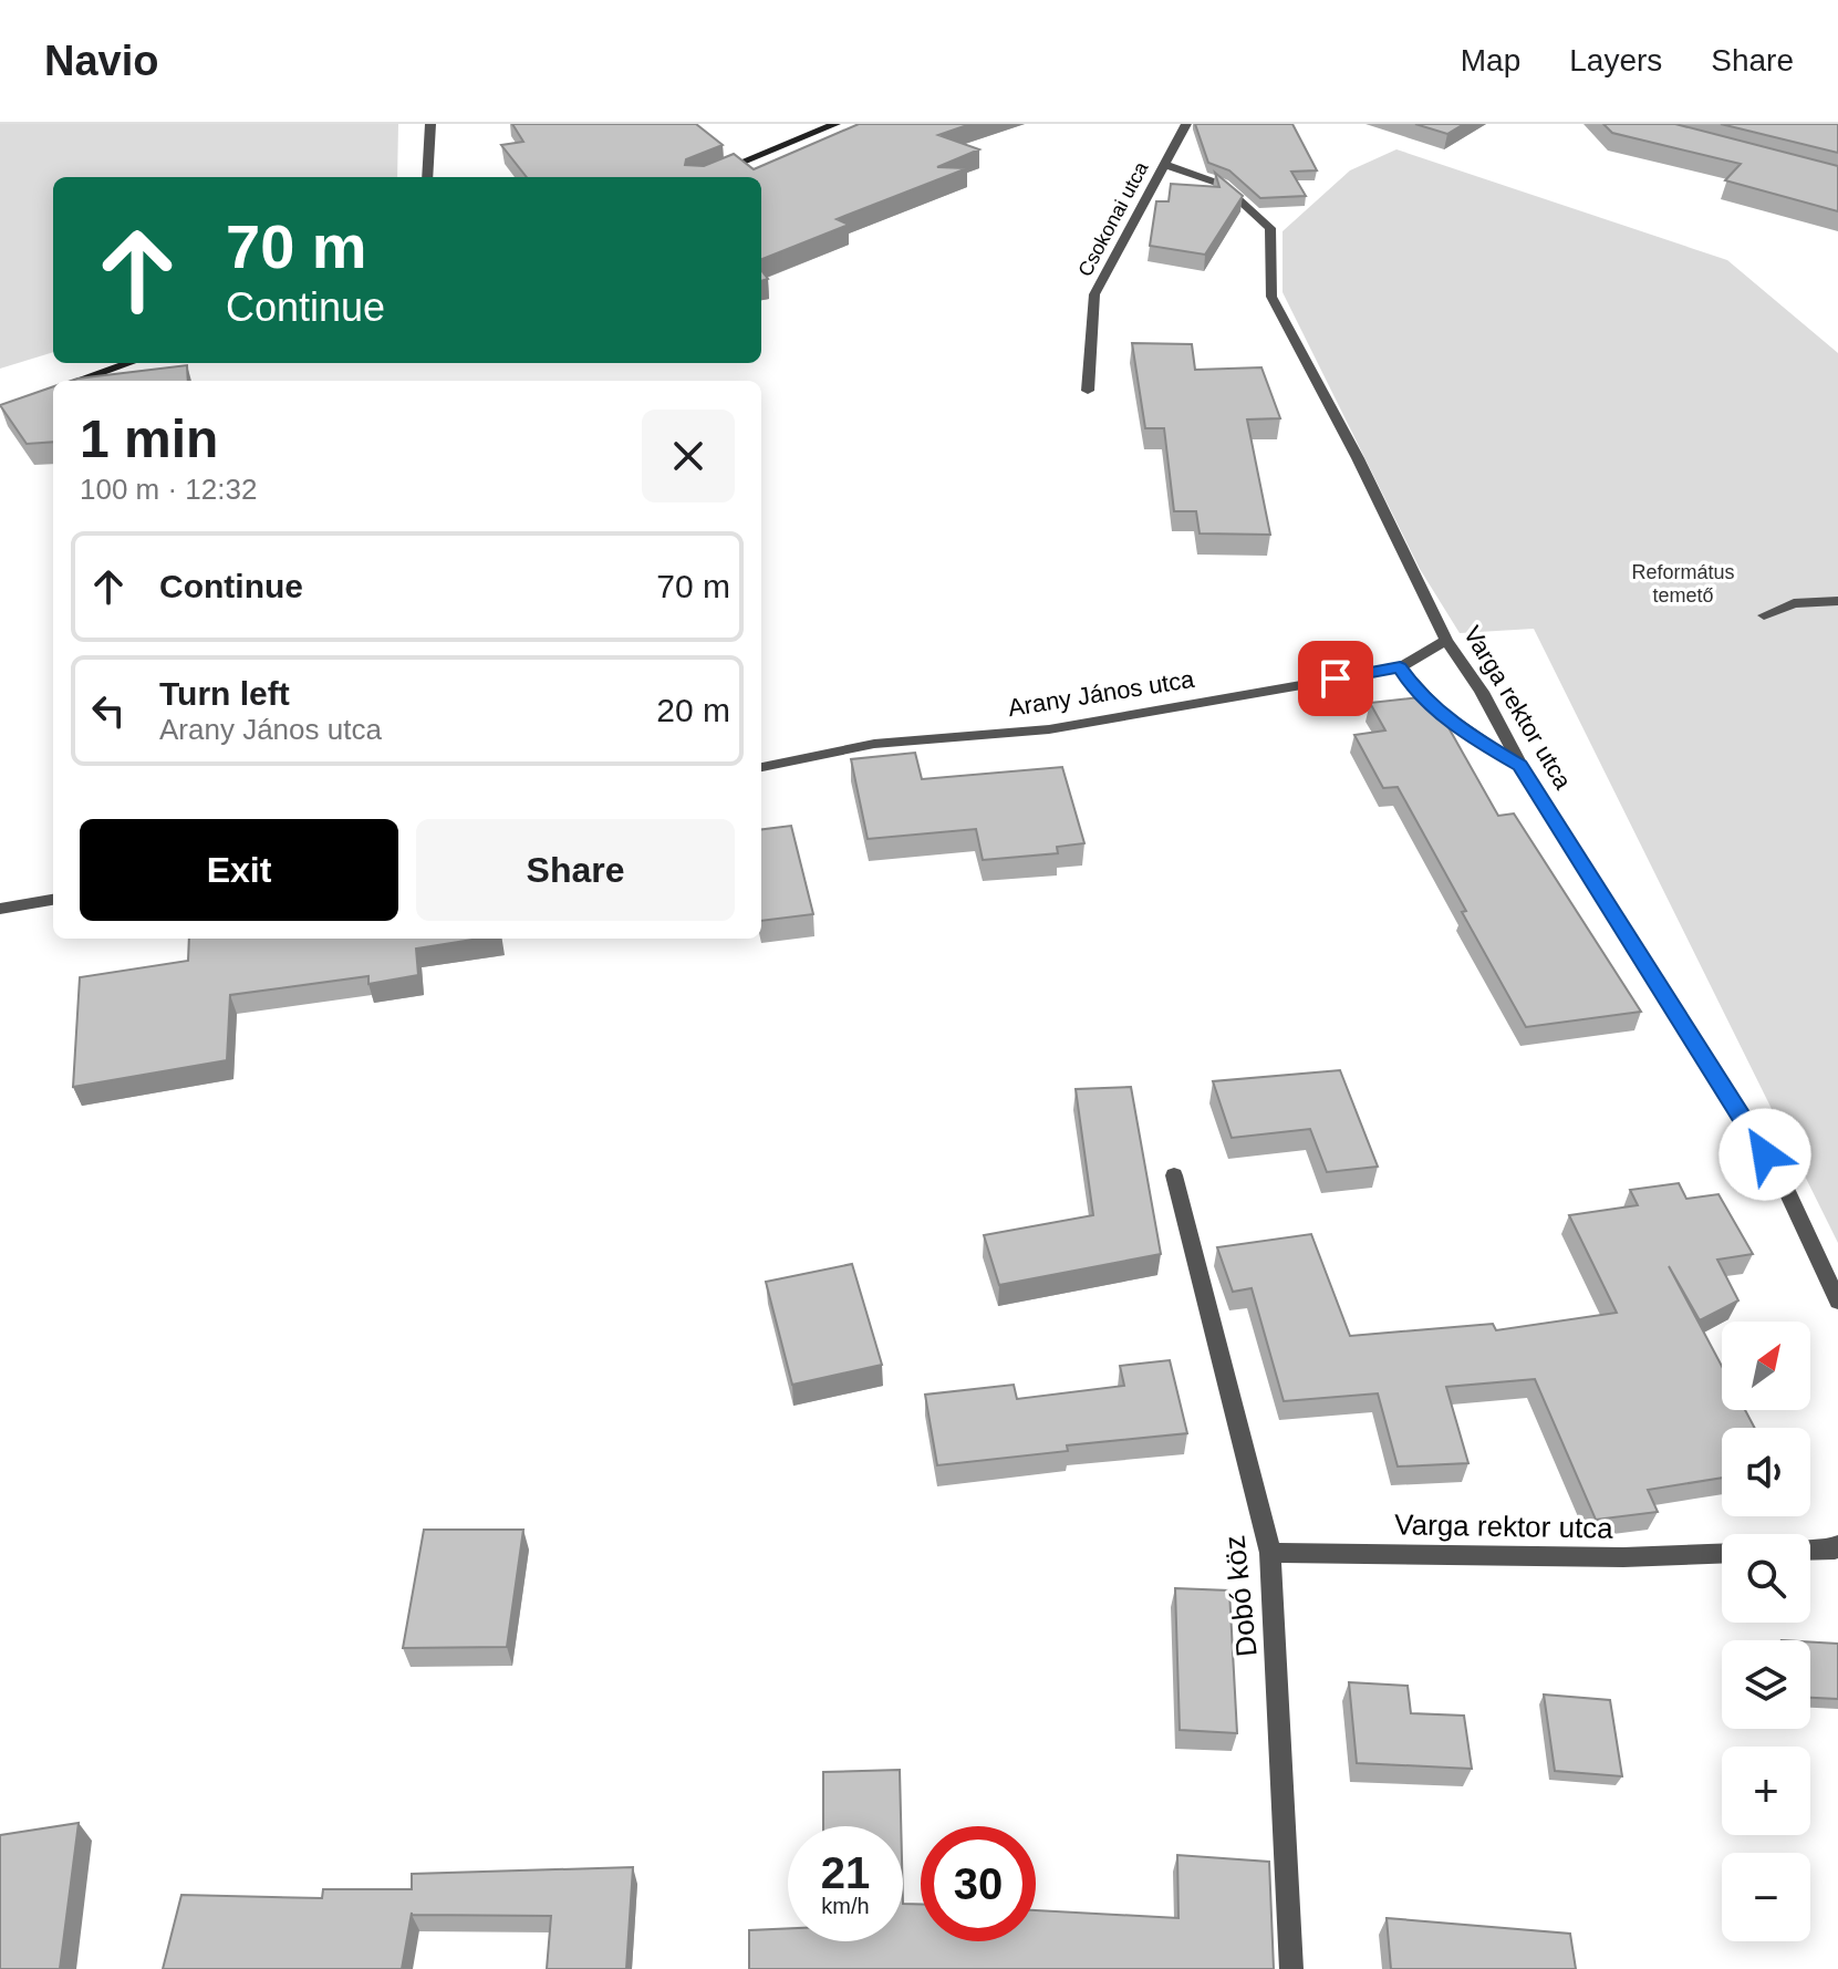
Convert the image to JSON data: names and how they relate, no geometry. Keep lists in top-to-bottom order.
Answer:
{
  "streets": {
    "street": [
      "Csokonai utca",
      "Arany János utca",
      "Varga rektor utca",
      "Dobó köz"
    ]
  },
  "crossings": [
    ["Csokonai utca", "Varga rektor utca"],
    ["Arany János utca", "Varga rektor utca"],
    ["Varga rektor utca", "Dobó köz"]
  ],
  "parks": ["Református temető"],
  "north": "top right",
  "page": {
    "header": "Navio",
    "nav": ["Map", "Layers", "Share"],
    "turn": ["70 m", "Continue"],
    "heading": ["1 min", "100 m · 12:32"],
    "list": [
      {
        "name": "Continue",
        "value": "70 m"
      },
      {
        "name": "Turn left",
        "note": "Arany János utca",
        "value": "20 m"
      }
    ],
    "buttons": ["Exit", "Share"],
    "map_buttons": ["+", "−"],
    "speed": "21 km/h",
    "limit": "30"
  }
}
